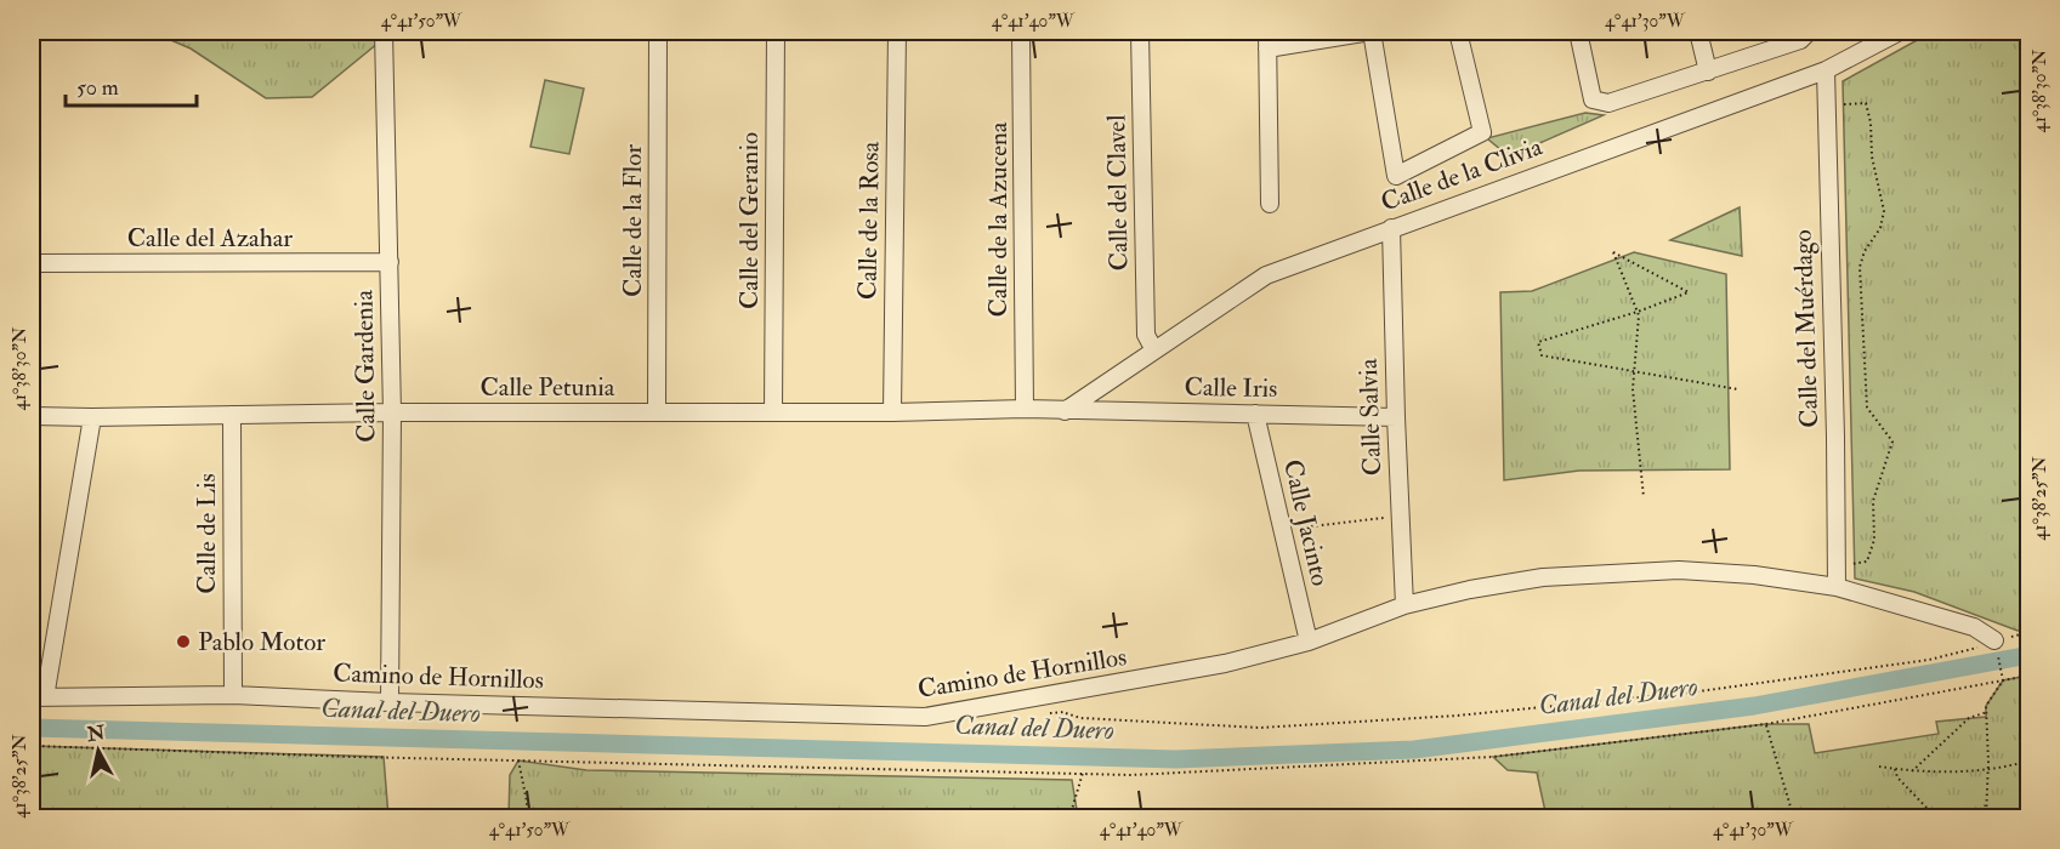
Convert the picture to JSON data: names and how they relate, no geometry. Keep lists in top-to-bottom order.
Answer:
{
  "streets": {
    "street": [
      "Calle de la Clivia",
      "Calle del Clavel",
      "Calle de la Azucena",
      "Calle de la Flor",
      "Calle del Geranio",
      "Calle de la Rosa",
      "Calle del Azahar",
      "Calle del Muérdago",
      "Calle Gardenia",
      "Calle Petunia",
      "Calle Iris",
      "Calle Salvia",
      "Calle Jacinto",
      "Calle de Lis",
      "Camino de Hornillos"
    ]
  },
  "crossings": [
    ["Calle de la Clivia", "Calle del Clavel"],
    ["Calle de la Clivia", "Calle del Muérdago"],
    ["Calle de la Clivia", "Calle Petunia"],
    ["Calle de la Clivia", "Calle Iris"],
    ["Calle de la Clivia", "Calle Salvia"],
    ["Calle de la Azucena", "Calle Petunia"],
    ["Calle de la Flor", "Calle Petunia"],
    ["Calle del Geranio", "Calle Petunia"],
    ["Calle de la Rosa", "Calle Petunia"],
    ["Calle del Azahar", "Calle Gardenia"],
    ["Calle del Muérdago", "Camino de Hornillos"],
    ["Calle Gardenia", "Calle Petunia"],
    ["Calle Gardenia", "Camino de Hornillos"],
    ["Calle Petunia", "Calle Iris"],
    ["Calle Petunia", "Calle de Lis"],
    ["Calle Iris", "Calle Salvia"],
    ["Calle Iris", "Calle Jacinto"],
    ["Calle Salvia", "Camino de Hornillos"],
    ["Calle Jacinto", "Camino de Hornillos"],
    ["Calle de Lis", "Camino de Hornillos"]
  ],
  "water": ["Canal del Duero"],
  "places": ["Pablo Motor"],
  "scale_bar": "50 m",
  "north": "top",
  "coordinates": [
    "4°41'50\"W",
    "4°41'40\"W",
    "4°41'30\"W",
    "41°38'30\"N",
    "41°38'25\"N"
  ]
}
